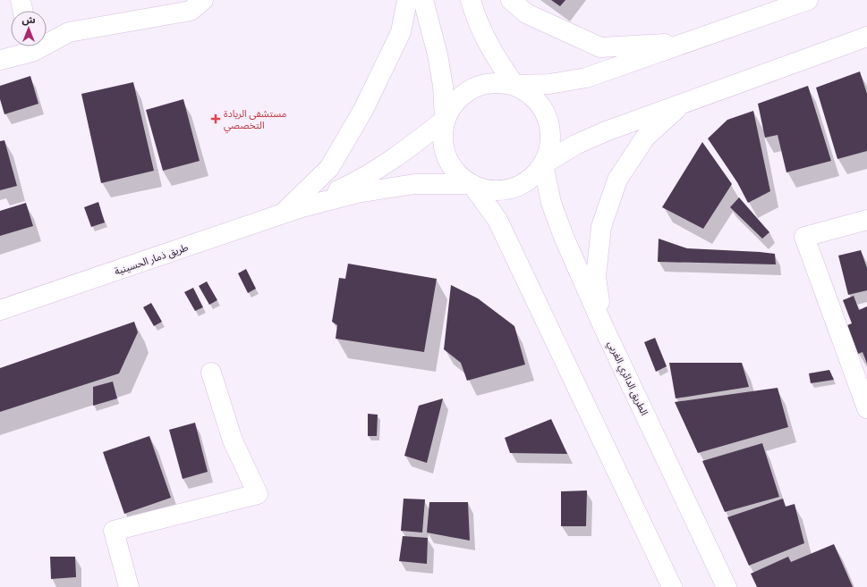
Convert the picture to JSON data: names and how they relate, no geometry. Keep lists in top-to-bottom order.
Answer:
{
  "streets": {
    "main road": ["طريق ذمار الحسينية", "الطريق الدائري الغربي"]
  },
  "places": {
    "health": ["مستشفى الريادة التخصصي"]
  },
  "north": "top"
}
